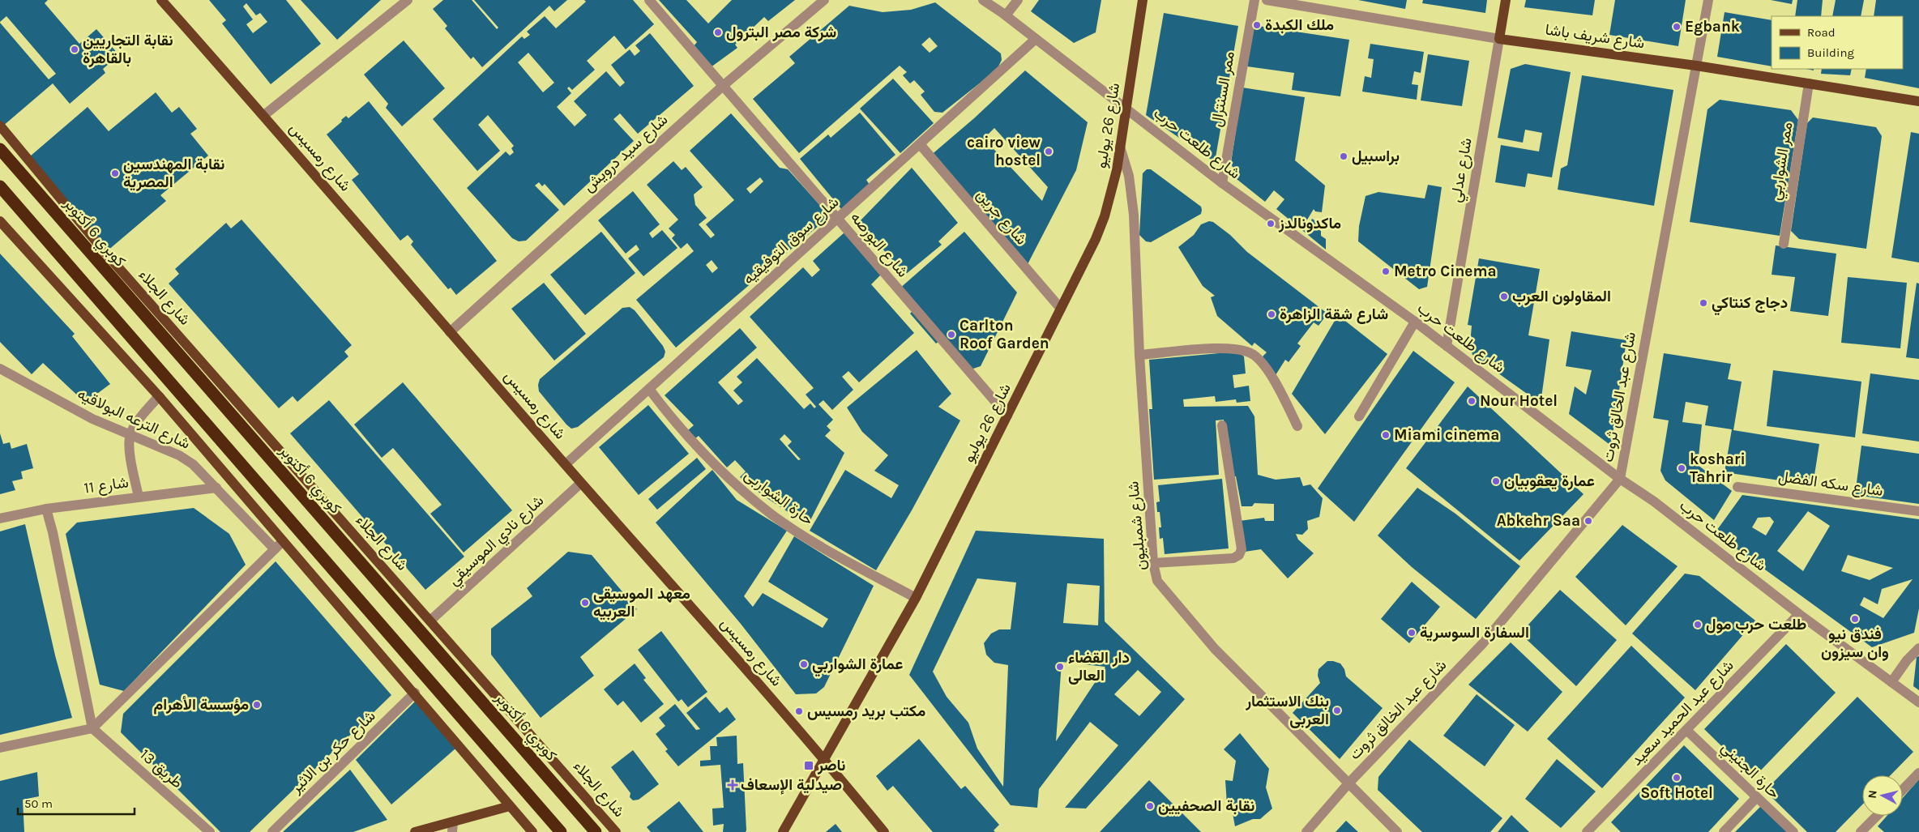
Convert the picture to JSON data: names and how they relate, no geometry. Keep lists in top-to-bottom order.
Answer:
{
  "streets": {
    "highway": ["كوبري 6 أكتوبر"],
    "main road": [
      "شارع شريف باشا",
      "شارع 26 يوليو",
      "شارع رمسيس",
      "شارع عدلي",
      "شارع الجلاء"
    ],
    "street": [
      "ممر السنترال",
      "شارع طلعت حرب",
      "شارع سيد درويش",
      "ممر الشواربي",
      "شارع جرين",
      "شارع سوق التوفيقيه",
      "شارع البورصه",
      "شارع عبد الخالق ثروت",
      "شارع الترعه البولاقيه",
      "شارع سكه الفضل",
      "شارع 11",
      "حارة الشواربى",
      "شارع شمبليون",
      "شارع نادي الموسيقي",
      "شارع عبد الحميد سعيد",
      "شارع حكر بن الاثير",
      "طريق 13",
      "حارة الجنيني"
    ]
  },
  "crossings": [
    ["شارع شريف باشا", "ممر الشواربي"],
    ["شارع شريف باشا", "شارع عدلي"],
    ["شارع شريف باشا", "شارع عبد الخالق ثروت"],
    ["ممر السنترال", "شارع طلعت حرب"],
    ["شارع 26 يوليو", "شارع طلعت حرب"],
    ["شارع 26 يوليو", "شارع رمسيس"],
    ["شارع 26 يوليو", "شارع جرين"],
    ["شارع 26 يوليو", "شارع البورصه"],
    ["شارع 26 يوليو", "حارة الشواربى"],
    ["شارع 26 يوليو", "شارع شمبليون"],
    ["شارع طلعت حرب", "شارع عدلي"],
    ["شارع طلعت حرب", "شارع سوق التوفيقيه"],
    ["شارع طلعت حرب", "شارع عبد الخالق ثروت"],
    ["شارع طلعت حرب", "شارع عبد الحميد سعيد"],
    ["شارع سيد درويش", "شارع رمسيس"],
    ["شارع سيد درويش", "شارع البورصه"],
    ["شارع رمسيس", "شارع سوق التوفيقيه"],
    ["شارع رمسيس", "شارع نادي الموسيقي"],
    ["شارع جرين", "شارع سوق التوفيقيه"],
    ["شارع سوق التوفيقيه", "شارع البورصه"],
    ["شارع سوق التوفيقيه", "حارة الشواربى"],
    ["شارع الجلاء", "شارع نادي الموسيقي"],
    ["شارع عبد الخالق ثروت", "شارع شمبليون"],
    ["شارع الترعه البولاقيه", "شارع 11"],
    ["شارع عبد الحميد سعيد", "حارة الجنيني"]
  ],
  "places": {
    "other": [
      "ملك الكبدة",
      "Egbank",
      "شركة مصر البترول",
      "نقابة التجاريين بالقاهرة",
      "cairo view hostel",
      "براسبيل",
      "نقابة المهندسين المصرية",
      "ماكدونالدز",
      "Metro Cinema",
      "المقاولون العرب",
      "دجاج كنتاكي",
      "شارع شقة الزاهرة",
      "Carlton Roof Garden",
      "Nour Hotel",
      "Miami cinema",
      "koshari Tahrir",
      "عمارة يعقوبيان",
      "Abkehr Saa",
      "معهد الموسيقى العربيه",
      "فندق نيو وان سيزون",
      "طلعت حرب مول",
      "السفارة السوسرية",
      "عمارة الشواربي",
      "دار القضاء العالى",
      "مؤسسة الأهرام",
      "بنك الاستثمار العربى",
      "مكتب بريد رمسيس",
      "Soft Hotel",
      "نقابة الصحفيين"
    ],
    "transit": ["ناصر"],
    "health": ["صيدلية الإسعاف"]
  },
  "legend": ["Road", "Building"],
  "scale_bar": "50 m",
  "north": "left"
}
